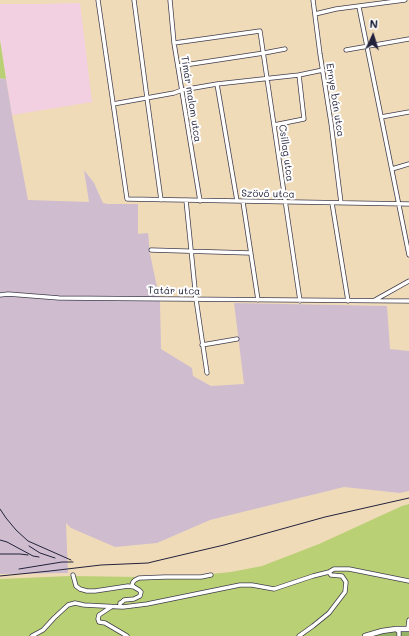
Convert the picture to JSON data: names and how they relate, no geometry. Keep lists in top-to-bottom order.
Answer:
{
  "streets": {
    "street": [
      "Tímár malom utca",
      "Ernye bán utca",
      "Csillag utca",
      "Szövő utca",
      "Tatár utca"
    ]
  },
  "crossings": [
    ["Tímár malom utca", "Csillag utca"],
    ["Tímár malom utca", "Szövő utca"],
    ["Ernye bán utca", "Szövő utca"],
    ["Csillag utca", "Szövő utca"],
    ["Csillag utca", "Tatár utca"]
  ],
  "north": "top"
}
